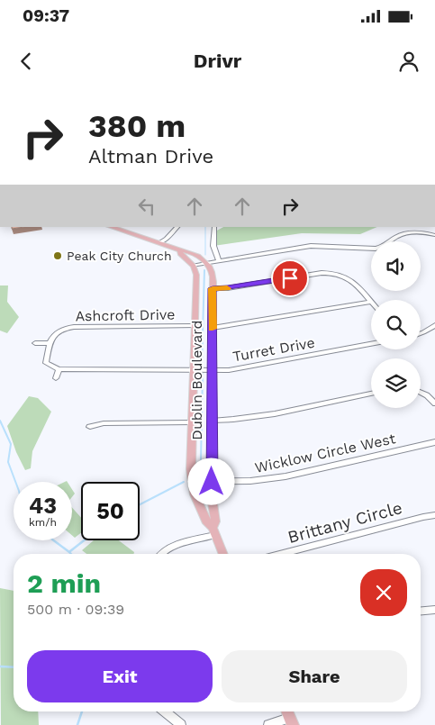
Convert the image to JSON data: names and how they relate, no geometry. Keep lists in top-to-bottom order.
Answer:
{
  "streets": {
    "main road": ["Dublin Boulevard"],
    "street": [
      "Ashcroft Drive",
      "Turret Drive",
      "Wicklow Circle West",
      "Brittany Circle"
    ]
  },
  "crossings": [
    ["Ashcroft Drive", "Dublin Boulevard"],
    ["Turret Drive", "Dublin Boulevard"],
    ["Dublin Boulevard", "Wicklow Circle West"]
  ],
  "places": ["Peak City Church"],
  "page": {
    "status": "09:37",
    "header": "Drivr",
    "turn": ["380 m", "Altman Drive"],
    "speed": "43 km/h",
    "limit": "50",
    "heading": ["2 min", "500 m · 09:39"],
    "buttons": ["Exit", "Share"]
  }
}
